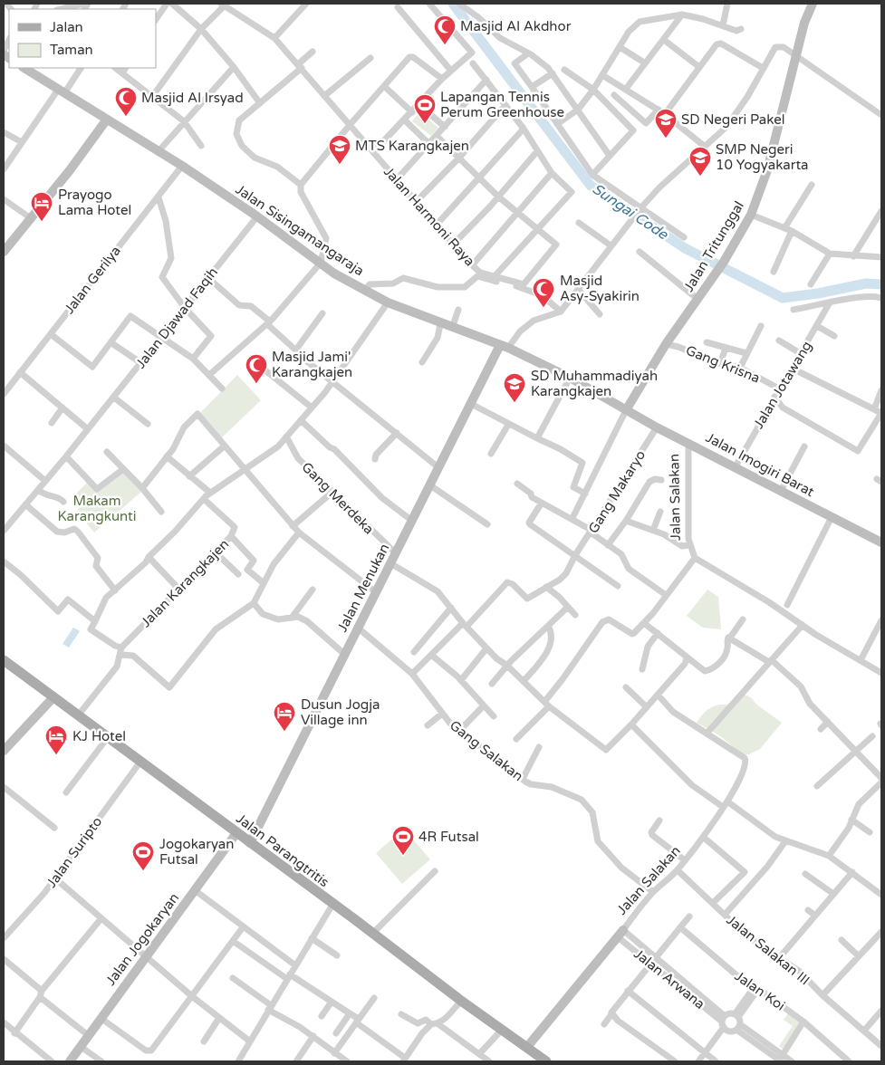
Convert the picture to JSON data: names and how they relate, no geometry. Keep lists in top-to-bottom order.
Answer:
{
  "streets": {
    "main road": [
      "Jalan Sisingamangaraja",
      "Jalan Tritunggal",
      "Jalan Imogiri Barat",
      "Jalan Salakan",
      "Jalan Menukan",
      "Jalan Parangtritis",
      "Jalan Jogokaryan"
    ],
    "street": [
      "Jalan Harmoni Raya",
      "Jalan Gerilya",
      "Jalan Djawad Faqih",
      "Gang Krisna",
      "Jalan Jotawang",
      "Gang Makaryo",
      "Gang Merdeka",
      "Jalan Karangkajen",
      "Gang Salakan",
      "Jalan Suripto",
      "Jalan Salakan III",
      "Jalan Arwana",
      "Jalan Koi"
    ]
  },
  "crossings": [
    ["Jalan Harmoni Raya", "Jalan Sisingamangaraja"],
    ["Jalan Sisingamangaraja", "Jalan Tritunggal"],
    ["Jalan Sisingamangaraja", "Jalan Gerilya"],
    ["Jalan Sisingamangaraja", "Jalan Djawad Faqih"],
    ["Jalan Sisingamangaraja", "Jalan Imogiri Barat"],
    ["Jalan Sisingamangaraja", "Jalan Menukan"],
    ["Jalan Tritunggal", "Gang Krisna"],
    ["Jalan Tritunggal", "Jalan Imogiri Barat"],
    ["Gang Krisna", "Jalan Jotawang"],
    ["Jalan Jotawang", "Jalan Imogiri Barat"],
    ["Jalan Imogiri Barat", "Gang Makaryo"],
    ["Jalan Imogiri Barat", "Jalan Salakan"],
    ["Jalan Salakan", "Gang Salakan"],
    ["Jalan Salakan", "Jalan Parangtritis"],
    ["Jalan Salakan", "Jalan Salakan III"],
    ["Jalan Salakan", "Jalan Arwana"],
    ["Gang Merdeka", "Jalan Menukan"],
    ["Jalan Menukan", "Gang Salakan"],
    ["Jalan Menukan", "Jalan Parangtritis"],
    ["Jalan Parangtritis", "Jalan Suripto"],
    ["Jalan Parangtritis", "Jalan Jogokaryan"]
  ],
  "water": ["Sungai Code"],
  "parks": ["Makam Karangkunti"],
  "places": {
    "mosque": [
      "Masjid Al Akdhor",
      "Masjid Al Irsyad",
      "Masjid Asy-Syakirin",
      "Masjid Jami' Karangkajen"
    ],
    "sports": ["Lapangan Tennis Perum Greenhouse", "4R Futsal", "Jogokaryan Futsal"],
    "school or university": [
      "SD Negeri Pakel",
      "MTS Karangkajen",
      "SMP Negeri 10 Yogyakarta",
      "SD Muhammadiyah Karangkajen"
    ],
    "hotel": ["Prayogo Lama Hotel", "Dusun Jogja Village inn", "KJ Hotel"]
  },
  "legend": ["Jalan", "Taman"]
}
